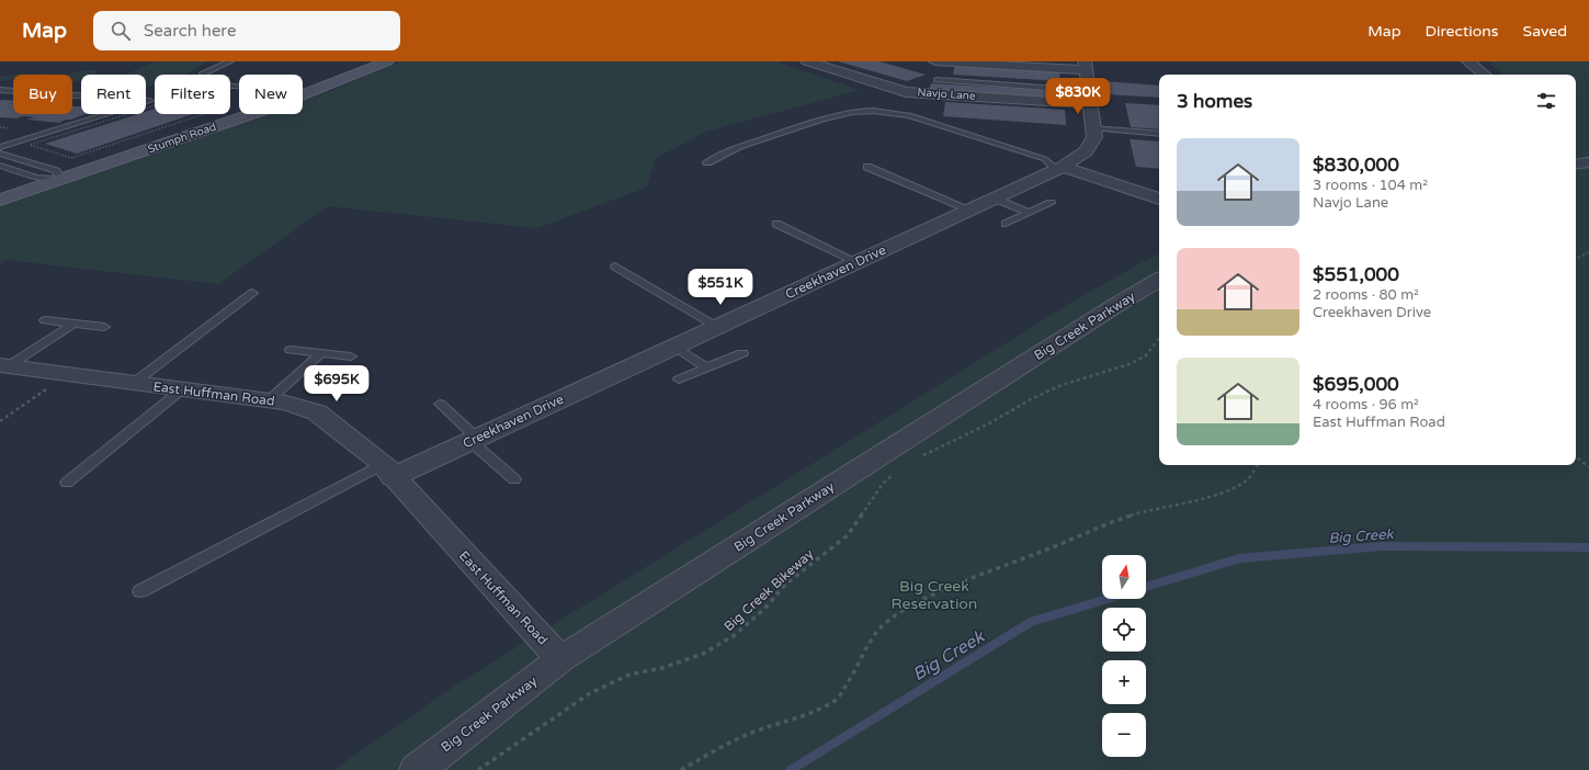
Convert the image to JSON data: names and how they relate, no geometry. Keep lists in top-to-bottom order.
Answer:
{
  "streets": {
    "main road": ["Stumph Road"],
    "street": [
      "Navjo Lane",
      "Creekhaven Drive",
      "Big Creek Parkway",
      "East Huffman Road"
    ],
    "path": ["Big Creek Bikeway"]
  },
  "crossings": [
    ["Creekhaven Drive", "East Huffman Road"],
    ["Big Creek Parkway", "East Huffman Road"]
  ],
  "water": ["Big Creek"],
  "parks": ["Big Creek Reservation"],
  "north": "top",
  "page": {
    "header": "Map",
    "search": "Search here",
    "nav": ["Map", "Directions", "Saved"],
    "chip": [
      "Buy",
      "Rent",
      "Filters",
      "New"
    ],
    "heading": "3 homes",
    "price": ["$830K", "$551K", "$695K"],
    "list": [
      {
        "name": "$830,000",
        "note": "3 rooms · 104 m² · Navjo Lane"
      },
      {
        "name": "$551,000",
        "note": "2 rooms · 80 m² · Creekhaven Drive"
      },
      {
        "name": "$695,000",
        "note": "4 rooms · 96 m² · East Huffman Road"
      }
    ],
    "map_buttons": ["+", "−"]
  }
}
